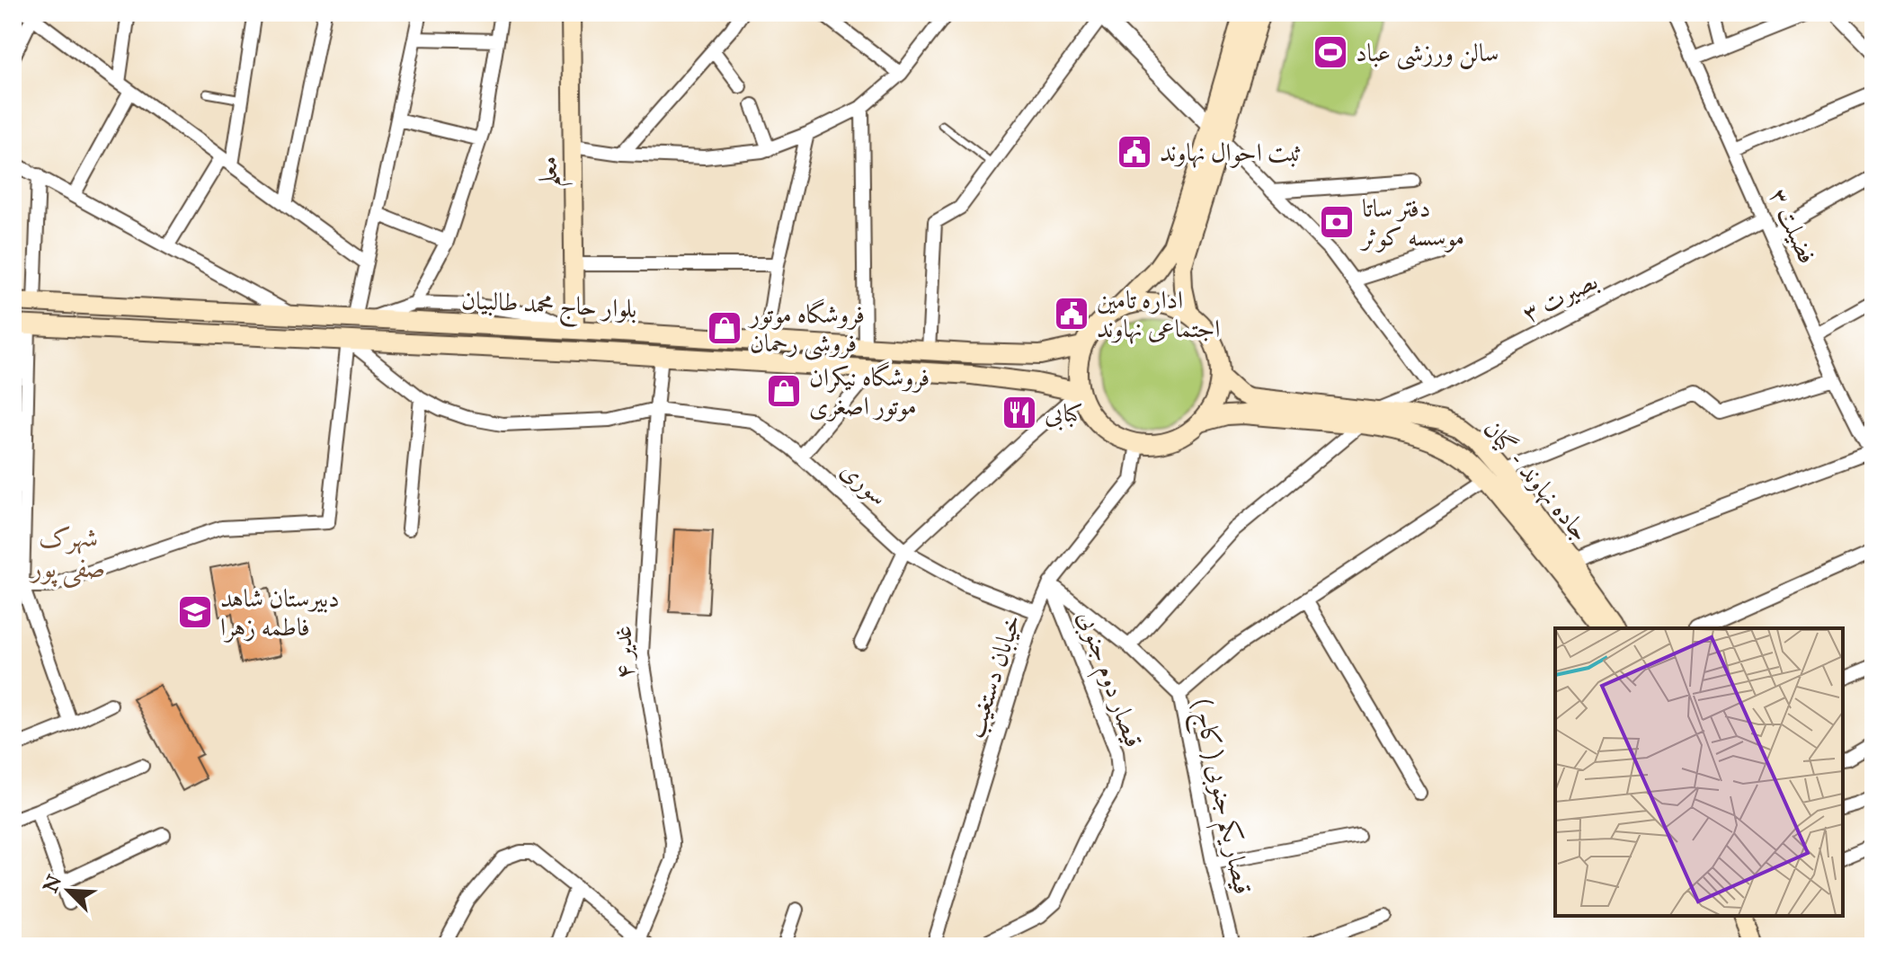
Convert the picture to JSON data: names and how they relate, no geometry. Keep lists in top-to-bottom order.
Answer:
{
  "streets": {
    "main road": ["معلم", "بلوار حاج محمد طالبیان", "جاده نهاوند - گیان"],
    "street": [
      "فضیلت ۳",
      "بصیرت ۳",
      "سوری",
      "غدیر ۴",
      "خیابان دستغیب",
      "قیصار دوم جنوبی",
      "قیصار یکم جنوبی ( کاج )"
    ]
  },
  "crossings": [
    ["معلم", "بلوار حاج محمد طالبیان"],
    ["فضیلت ۳", "بصیرت ۳"],
    ["بصیرت ۳", "جاده نهاوند - گیان"],
    ["بصیرت ۳", "قیصار یکم جنوبی ( کاج )"],
    ["بلوار حاج محمد طالبیان", "جاده نهاوند - گیان"],
    ["بلوار حاج محمد طالبیان", "غدیر ۴"],
    ["بلوار حاج محمد طالبیان", "خیابان دستغیب"],
    ["جاده نهاوند - گیان", "خیابان دستغیب"],
    ["سوری", "غدیر ۴"],
    ["سوری", "خیابان دستغیب"],
    ["خیابان دستغیب", "قیصار دوم جنوبی"],
    ["خیابان دستغیب", "قیصار یکم جنوبی ( کاج )"],
    ["قیصار دوم جنوبی", "قیصار یکم جنوبی ( کاج )"]
  ],
  "districts": ["شهرک صفی پور"],
  "places": {
    "sports": ["سالن ورزشی عباد"],
    "public building": ["ثبت احوال نهاوند", "اداره تامین اجتماعی نهاوند"],
    "bank": ["دفتر ساتا موسسه کوثر"],
    "shop": ["فروشگاه موتور فروشی رحمان", "فروشگاه نیکران موتور اصغری"],
    "restaurant": ["کبابی"],
    "school or university": ["دبیرستان شاهد فاطمه زهرا"]
  },
  "north": "top left"
}
